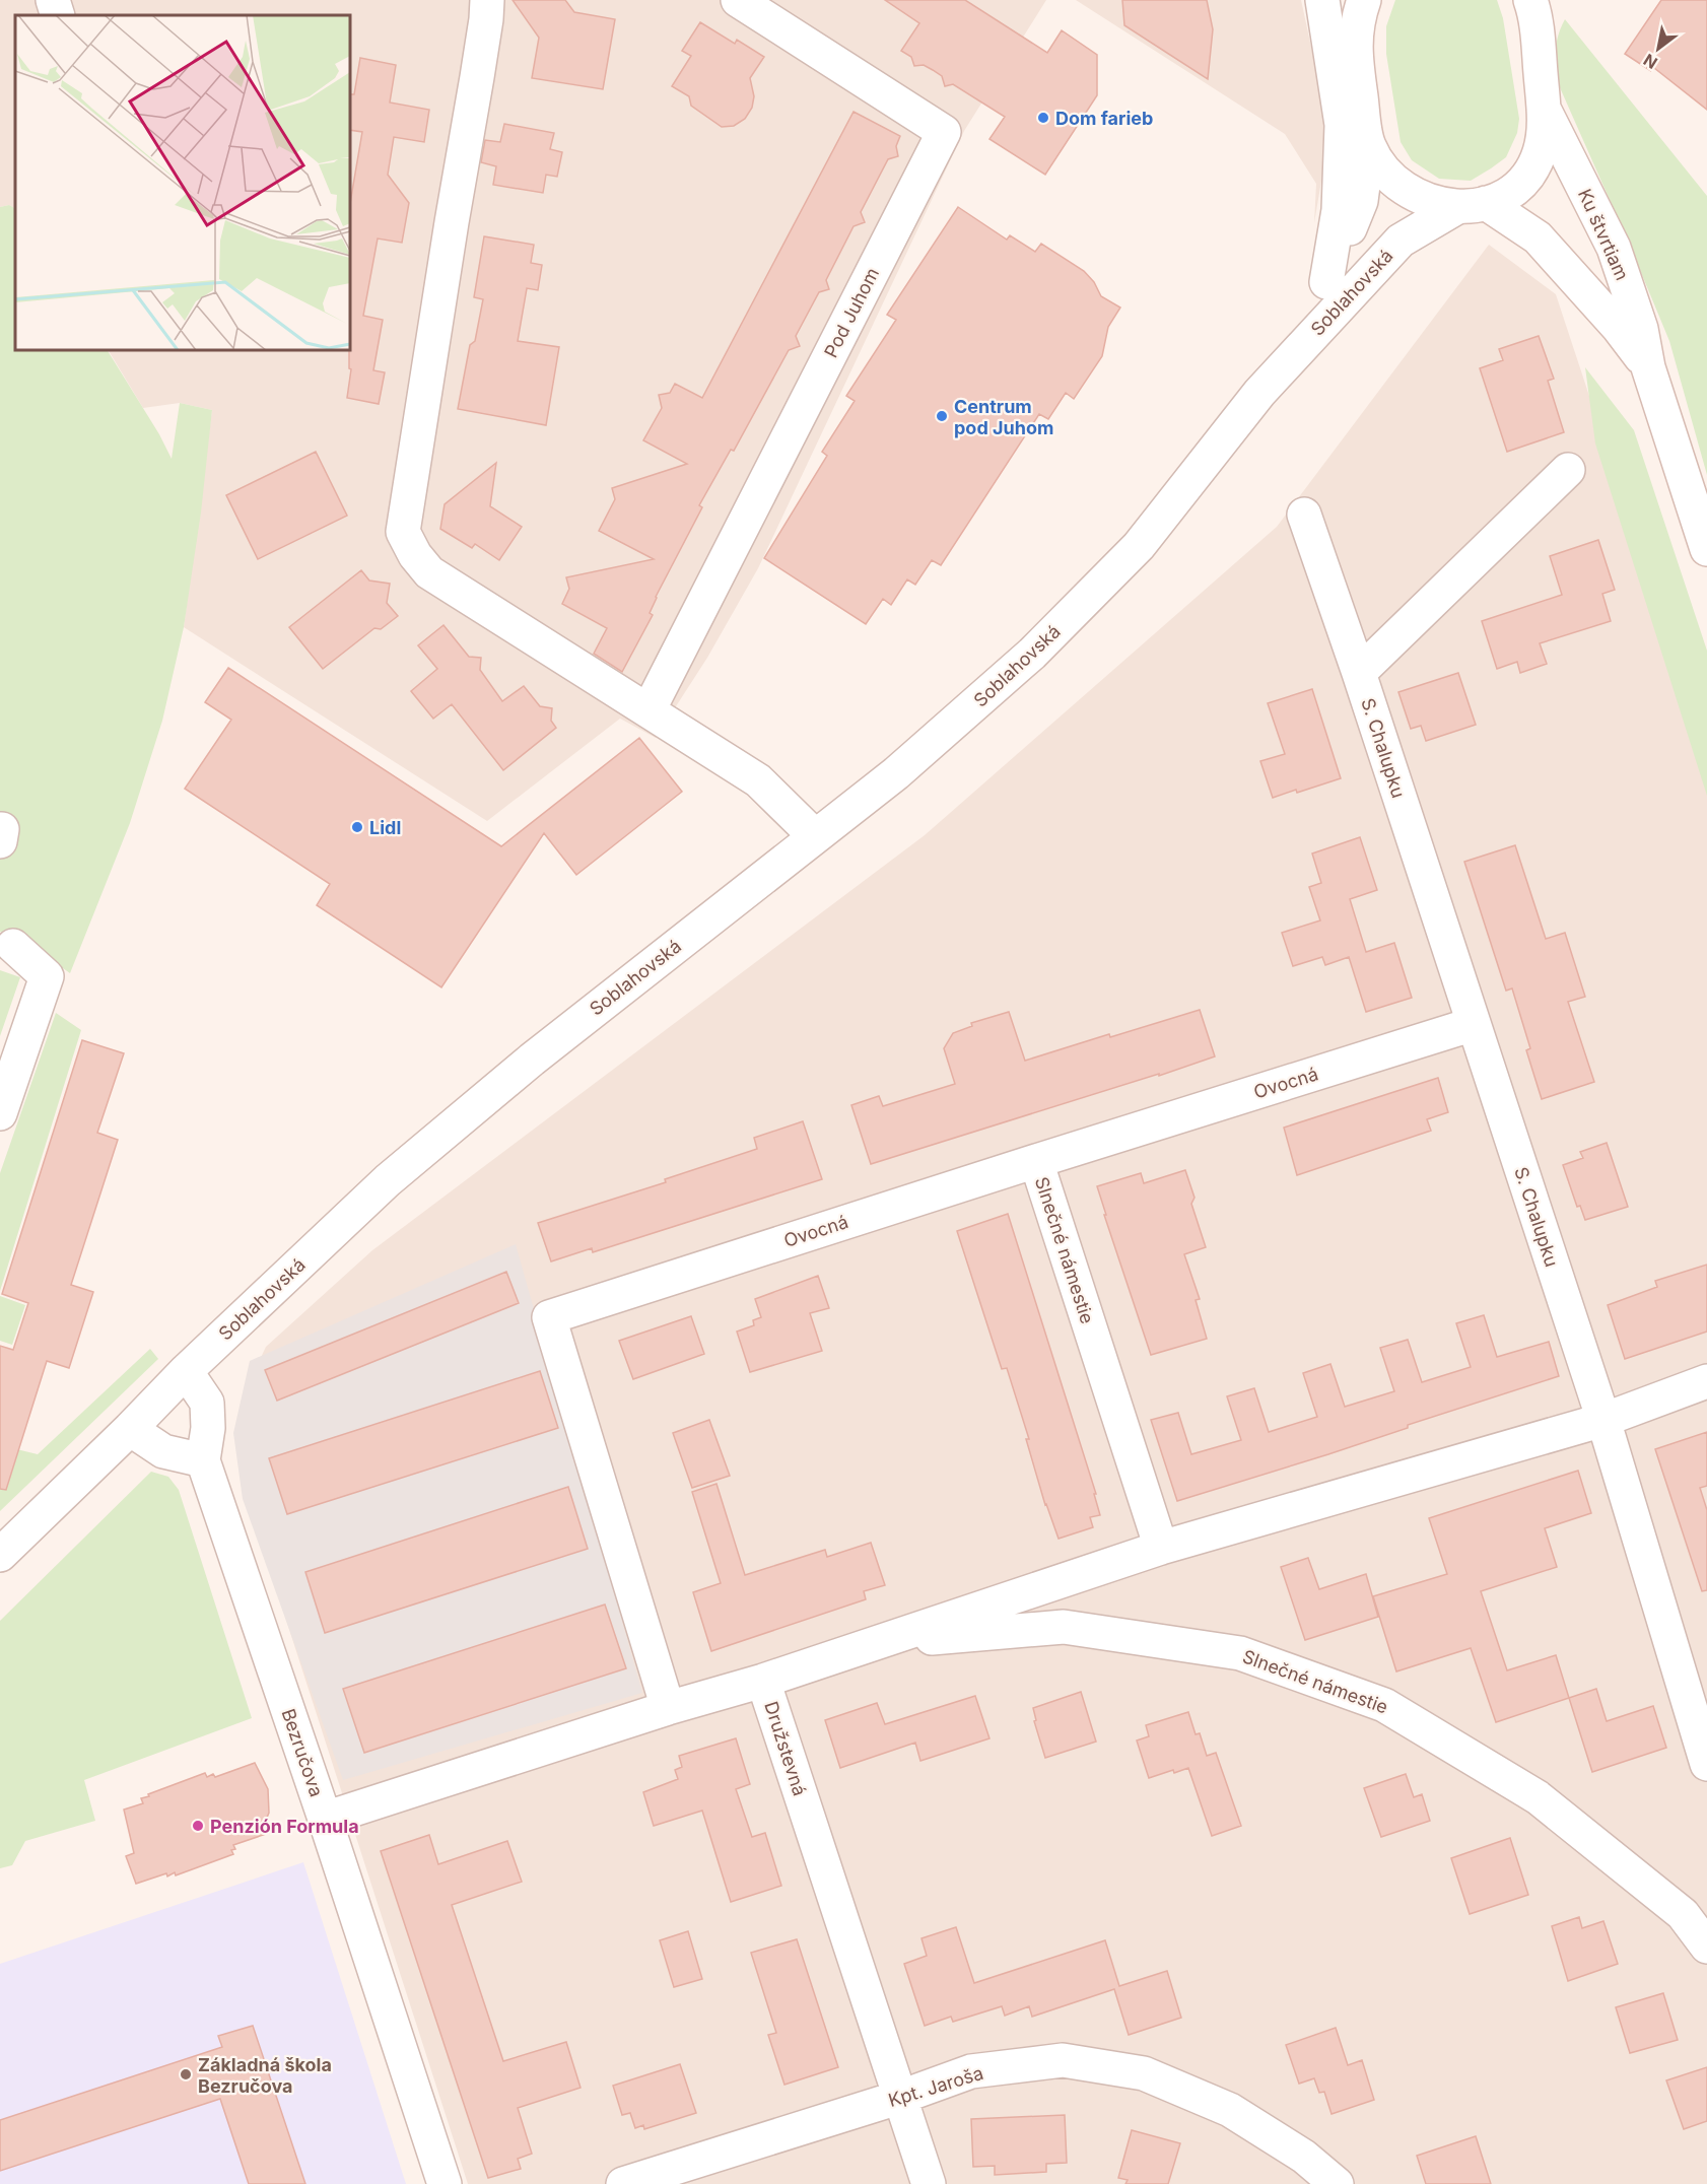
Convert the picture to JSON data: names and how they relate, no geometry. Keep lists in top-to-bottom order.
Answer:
{
  "streets": {
    "street": [
      "Ku štvrtiam",
      "Soblahovská",
      "Pod Juhom",
      "S. Chalupku",
      "Ovocná",
      "Slnečné námestie",
      "Družstevná",
      "Bezručova",
      "Kpt. Jaroša"
    ]
  },
  "crossings": [
    ["Ku štvrtiam", "Soblahovská"],
    ["Soblahovská", "Bezručova"],
    ["S. Chalupku", "Ovocná"],
    ["S. Chalupku", "Slnečné námestie"],
    ["Ovocná", "Slnečné námestie"],
    ["Ovocná", "Družstevná"],
    ["Slnečné námestie", "Družstevná"],
    ["Družstevná", "Bezručova"],
    ["Družstevná", "Kpt. Jaroša"]
  ],
  "places": [
    "Dom farieb",
    "Centrum pod Juhom",
    "Lidl",
    "Penzión Formula",
    "Základná škola Bezručova"
  ],
  "north": "bottom left"
}
